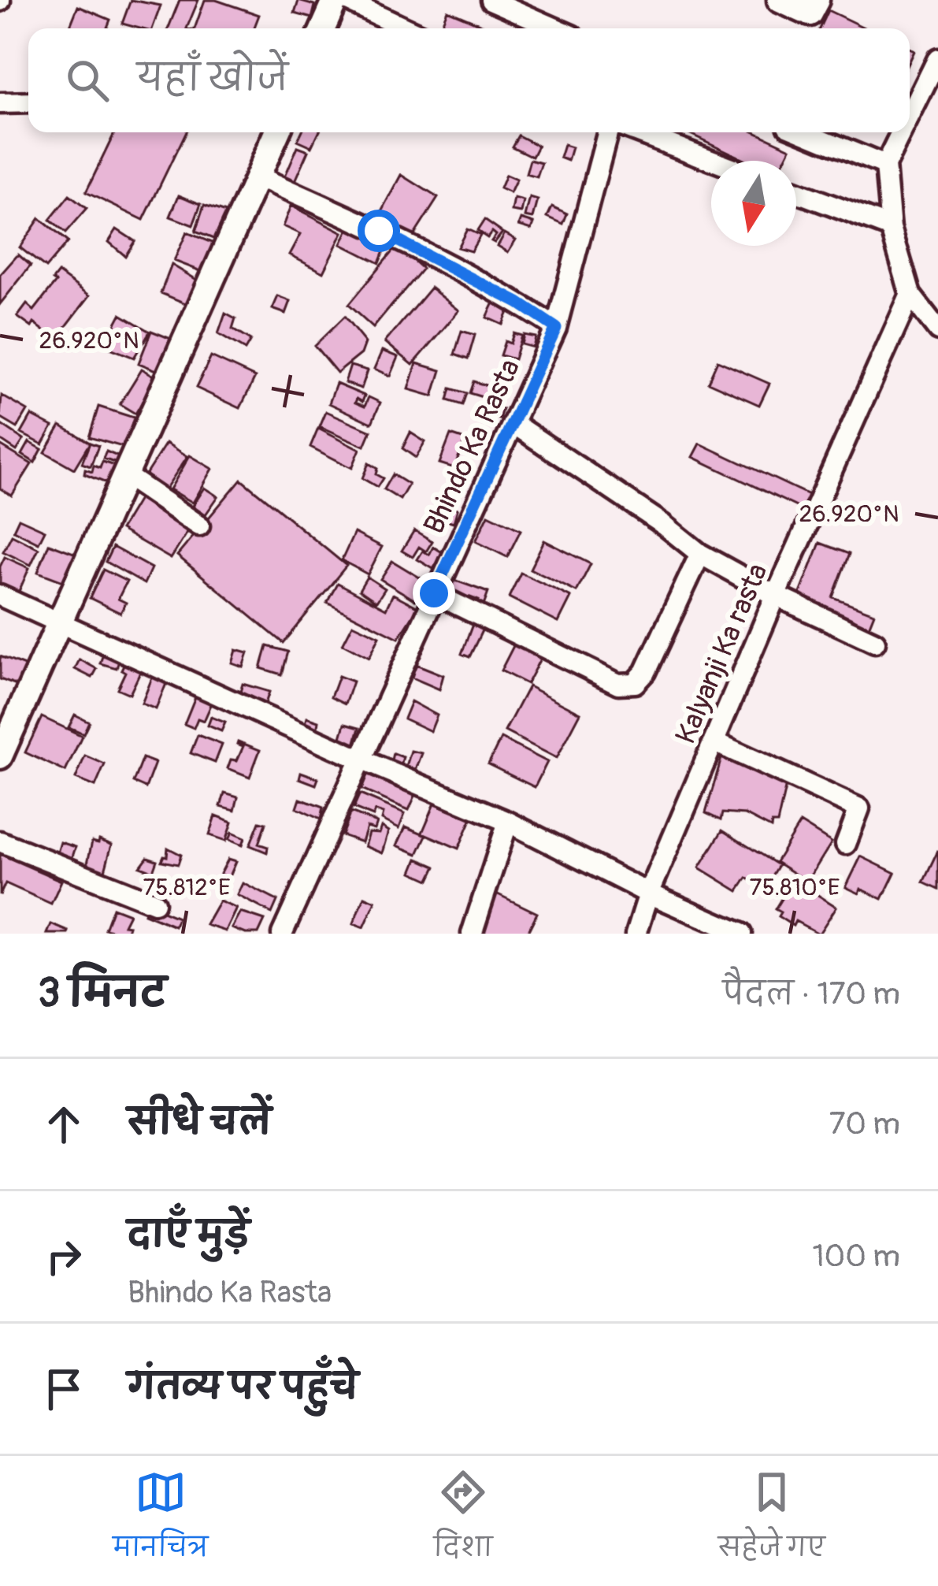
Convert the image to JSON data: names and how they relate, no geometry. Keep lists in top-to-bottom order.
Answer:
{
  "streets": {
    "street": ["Bhindo Ka Rasta", "Kalyanji Ka rasta"]
  },
  "north": "bottom",
  "page": {
    "search": "यहाँ खोजें",
    "heading": ["3 मिनट", "पैदल · 170 m"],
    "list": [
      ["सीधे चलें", "70 m"],
      ["दाएँ मुड़ें", "Bhindo Ka Rasta", "100 m"],
      "गंतव्य पर पहुँचे"
    ],
    "nav": ["मानचित्र", "दिशा", "सहेजे गए"]
  },
  "coordinates": ["26.920°N", "75.812°E", "75.810°E"]
}
